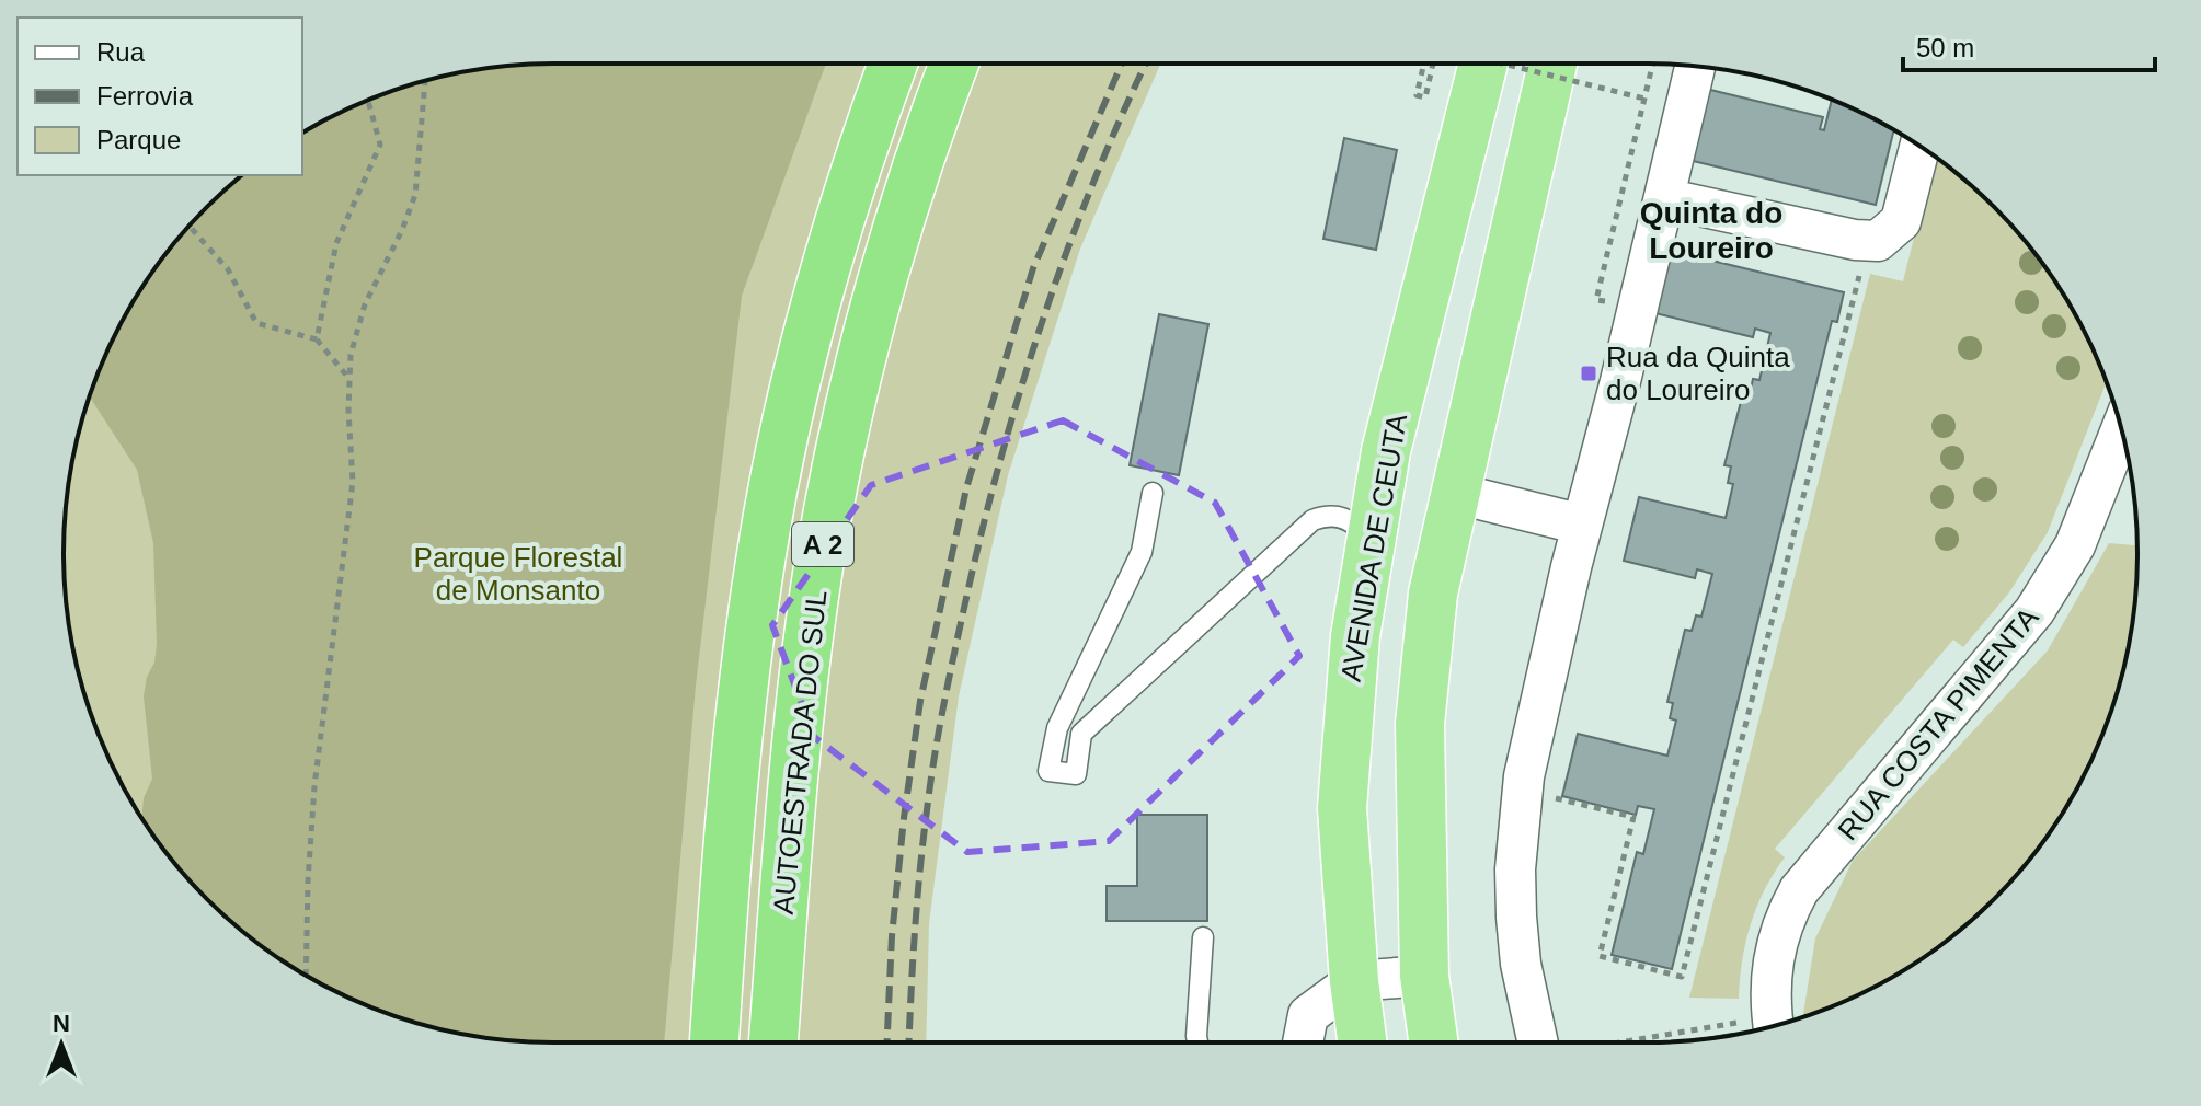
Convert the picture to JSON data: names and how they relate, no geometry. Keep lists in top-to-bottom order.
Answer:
{
  "streets": {
    "highway": ["A 2", "AVENIDA DE CEUTA", "AUTOESTRADA DO SUL"],
    "street": ["RUA COSTA PIMENTA"]
  },
  "districts": ["Quinta do Loureiro"],
  "parks": ["Parque Florestal de Monsanto"],
  "places": {
    "transit": ["Rua da Quinta do Loureiro"]
  },
  "legend": ["Rua", "Ferrovia", "Parque"],
  "scale_bar": "50 m",
  "north": "top"
}
